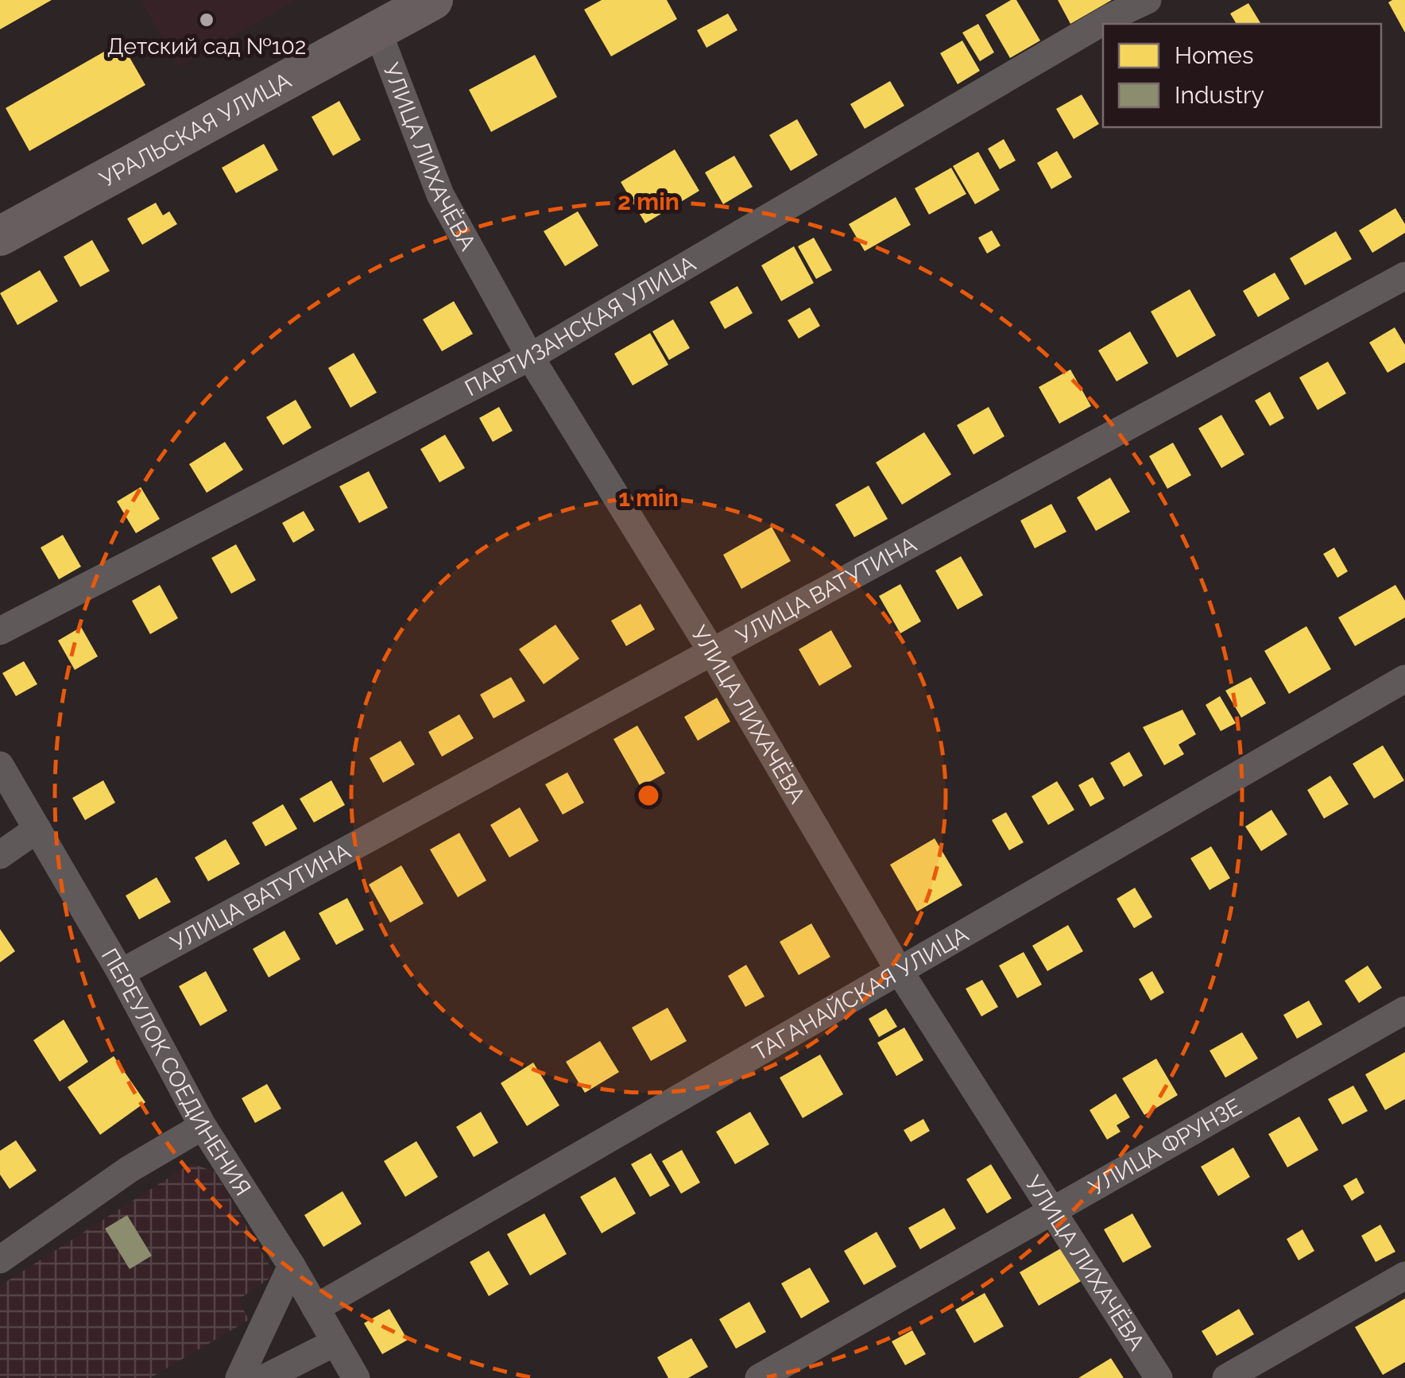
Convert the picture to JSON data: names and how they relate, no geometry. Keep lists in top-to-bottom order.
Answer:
{
  "streets": {
    "street": [
      "УРАЛЬСКАЯ УЛИЦА",
      "УЛИЦА ЛИХАЧЁВА",
      "ПАРТИЗАНСКАЯ УЛИЦА",
      "УЛИЦА ВАТУТИНА",
      "ТАГАНАЙСКАЯ УЛИЦА",
      "ПЕРЕУЛОК СОЕДИНЕНИЯ",
      "УЛИЦА ФРУНЗЕ"
    ]
  },
  "crossings": [
    ["УРАЛЬСКАЯ УЛИЦА", "УЛИЦА ЛИХАЧЁВА"],
    ["УЛИЦА ЛИХАЧЁВА", "ПАРТИЗАНСКАЯ УЛИЦА"],
    ["УЛИЦА ЛИХАЧЁВА", "УЛИЦА ВАТУТИНА"],
    ["УЛИЦА ЛИХАЧЁВА", "ТАГАНАЙСКАЯ УЛИЦА"],
    ["УЛИЦА ЛИХАЧЁВА", "УЛИЦА ФРУНЗЕ"],
    ["УЛИЦА ВАТУТИНА", "ПЕРЕУЛОК СОЕДИНЕНИЯ"],
    ["ТАГАНАЙСКАЯ УЛИЦА", "ПЕРЕУЛОК СОЕДИНЕНИЯ"]
  ],
  "places": ["Детский сад №102"],
  "legend": ["Homes", "Industry"],
  "rings": ["2 min", "1 min"]
}
